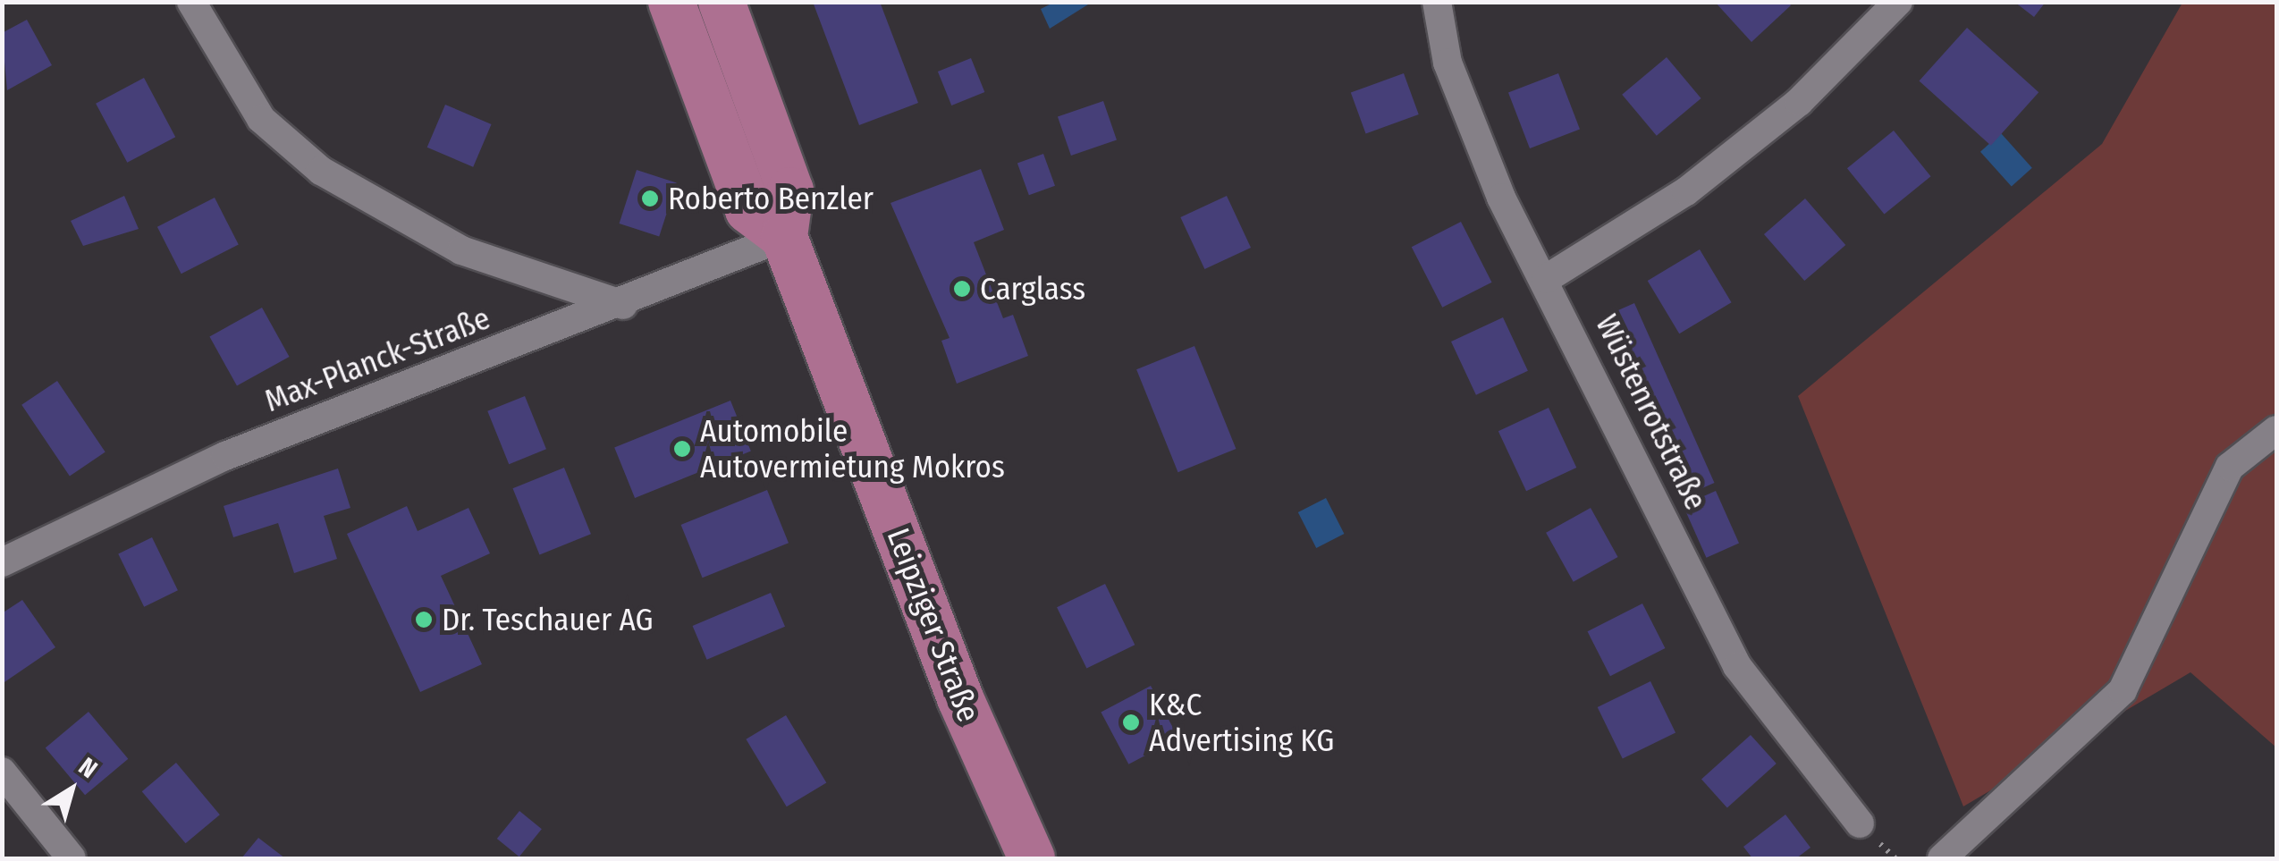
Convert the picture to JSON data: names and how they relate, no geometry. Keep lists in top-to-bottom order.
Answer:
{
  "streets": {
    "main road": ["Leipziger Straße"],
    "street": ["Max-Planck-Straße", "Wüstenrotstraße"]
  },
  "crossings": [
    ["Max-Planck-Straße", "Leipziger Straße"]
  ],
  "places": [
    "Roberto Benzler",
    "Carglass",
    "Automobile Autovermietung Mokros",
    "Dr. Teschauer AG",
    "K&C Advertising KG"
  ],
  "north": "top right"
}
